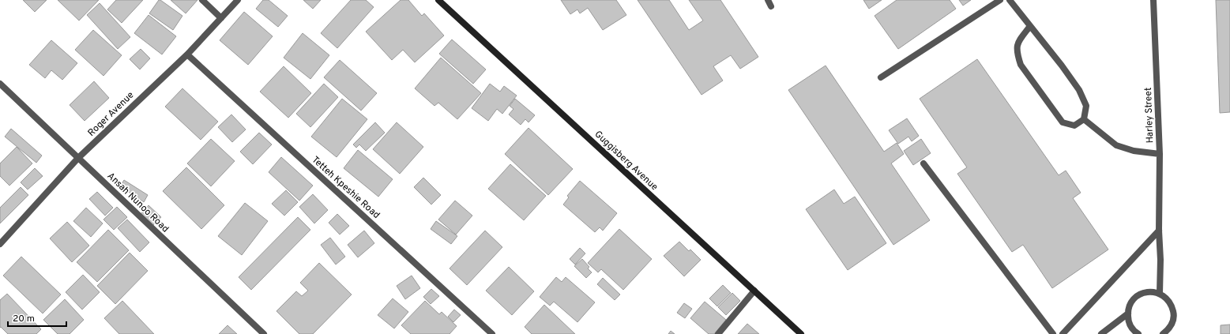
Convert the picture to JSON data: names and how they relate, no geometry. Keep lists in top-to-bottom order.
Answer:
{
  "streets": {
    "main road": ["Guggisberg Avenue"],
    "street": [
      "Roger Avenue",
      "Harley Street",
      "Tetteh Kpeshie Road",
      "Ansah Nunoo Road"
    ]
  },
  "crossings": [
    ["Roger Avenue", "Tetteh Kpeshie Road"],
    ["Roger Avenue", "Ansah Nunoo Road"]
  ],
  "scale_bar": "20 m"
}
